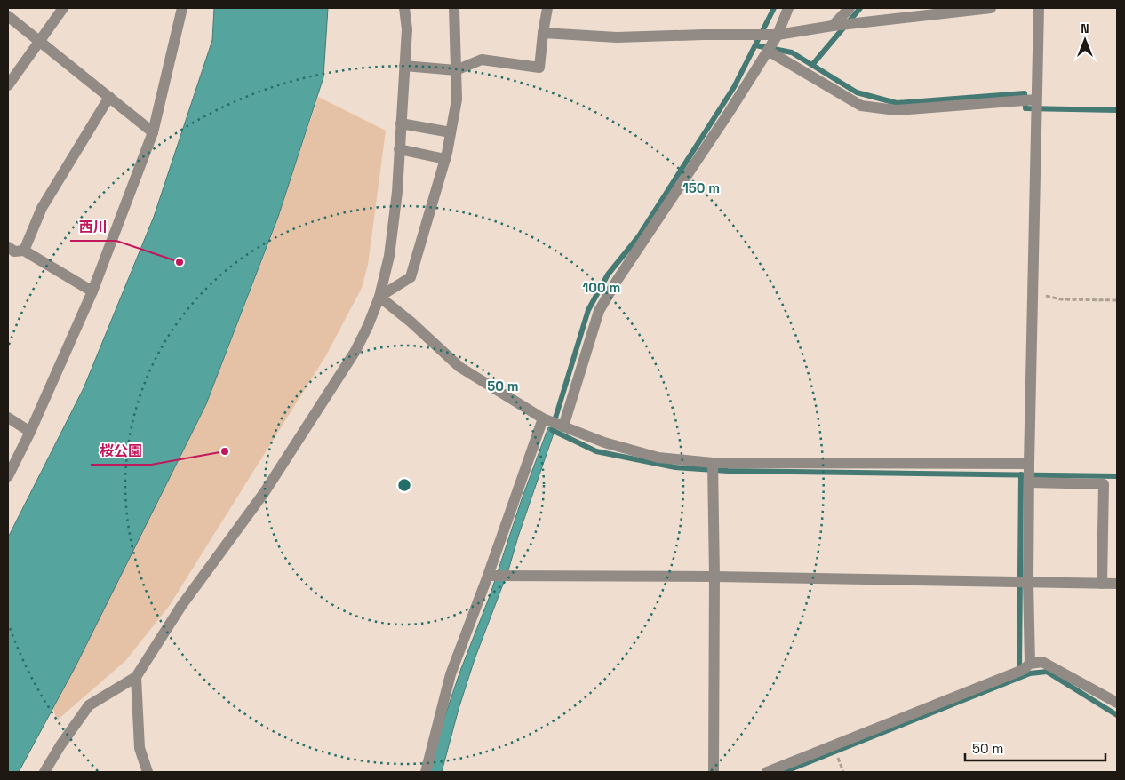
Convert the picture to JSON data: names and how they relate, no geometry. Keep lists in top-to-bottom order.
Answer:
{
  "places": ["西川", "桜公園"],
  "scale_bar": "50 m",
  "north": "top",
  "rings": ["150 m", "100 m", "50 m"]
}
